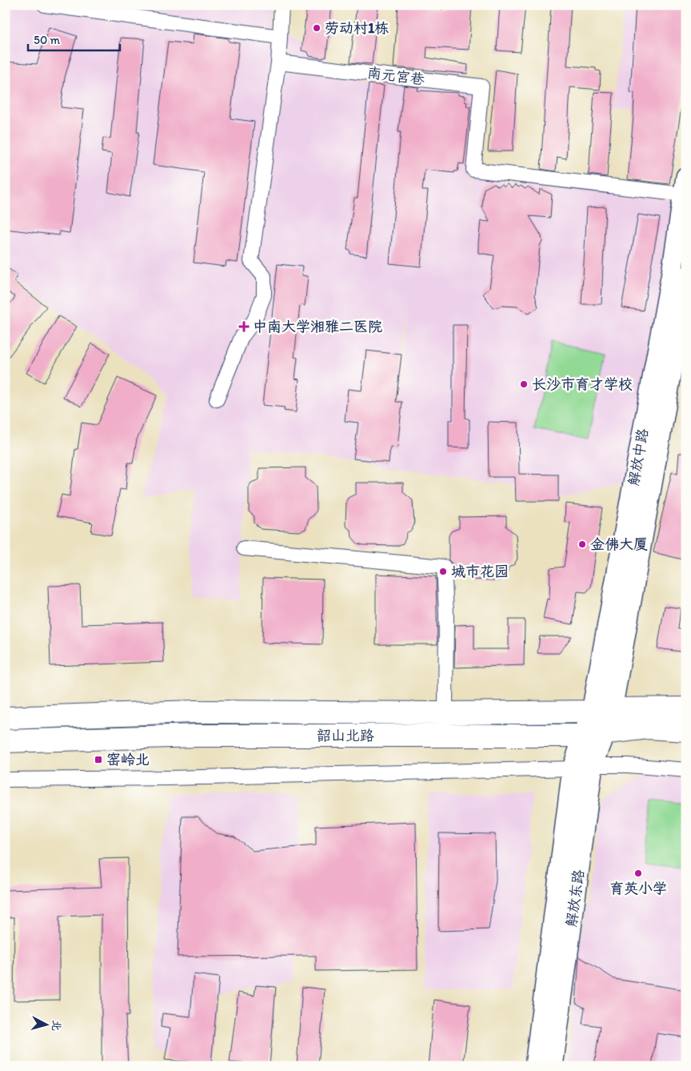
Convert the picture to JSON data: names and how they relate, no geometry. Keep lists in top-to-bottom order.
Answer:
{
  "streets": {
    "main road": ["解放中路", "韶山北路", "解放东路"],
    "street": ["南元宫巷"]
  },
  "crossings": [
    ["南元宫巷", "解放中路"],
    ["解放中路", "韶山北路"],
    ["解放中路", "解放东路"],
    ["韶山北路", "解放东路"]
  ],
  "places": {
    "other": [
      "劳动村1栋",
      "长沙市育才学校",
      "金佛大厦",
      "城市花园",
      "育英小学"
    ],
    "health": ["中南大学湘雅二医院"],
    "transit": ["窑岭北"]
  },
  "scale_bar": "50 m",
  "north": "right"
}
